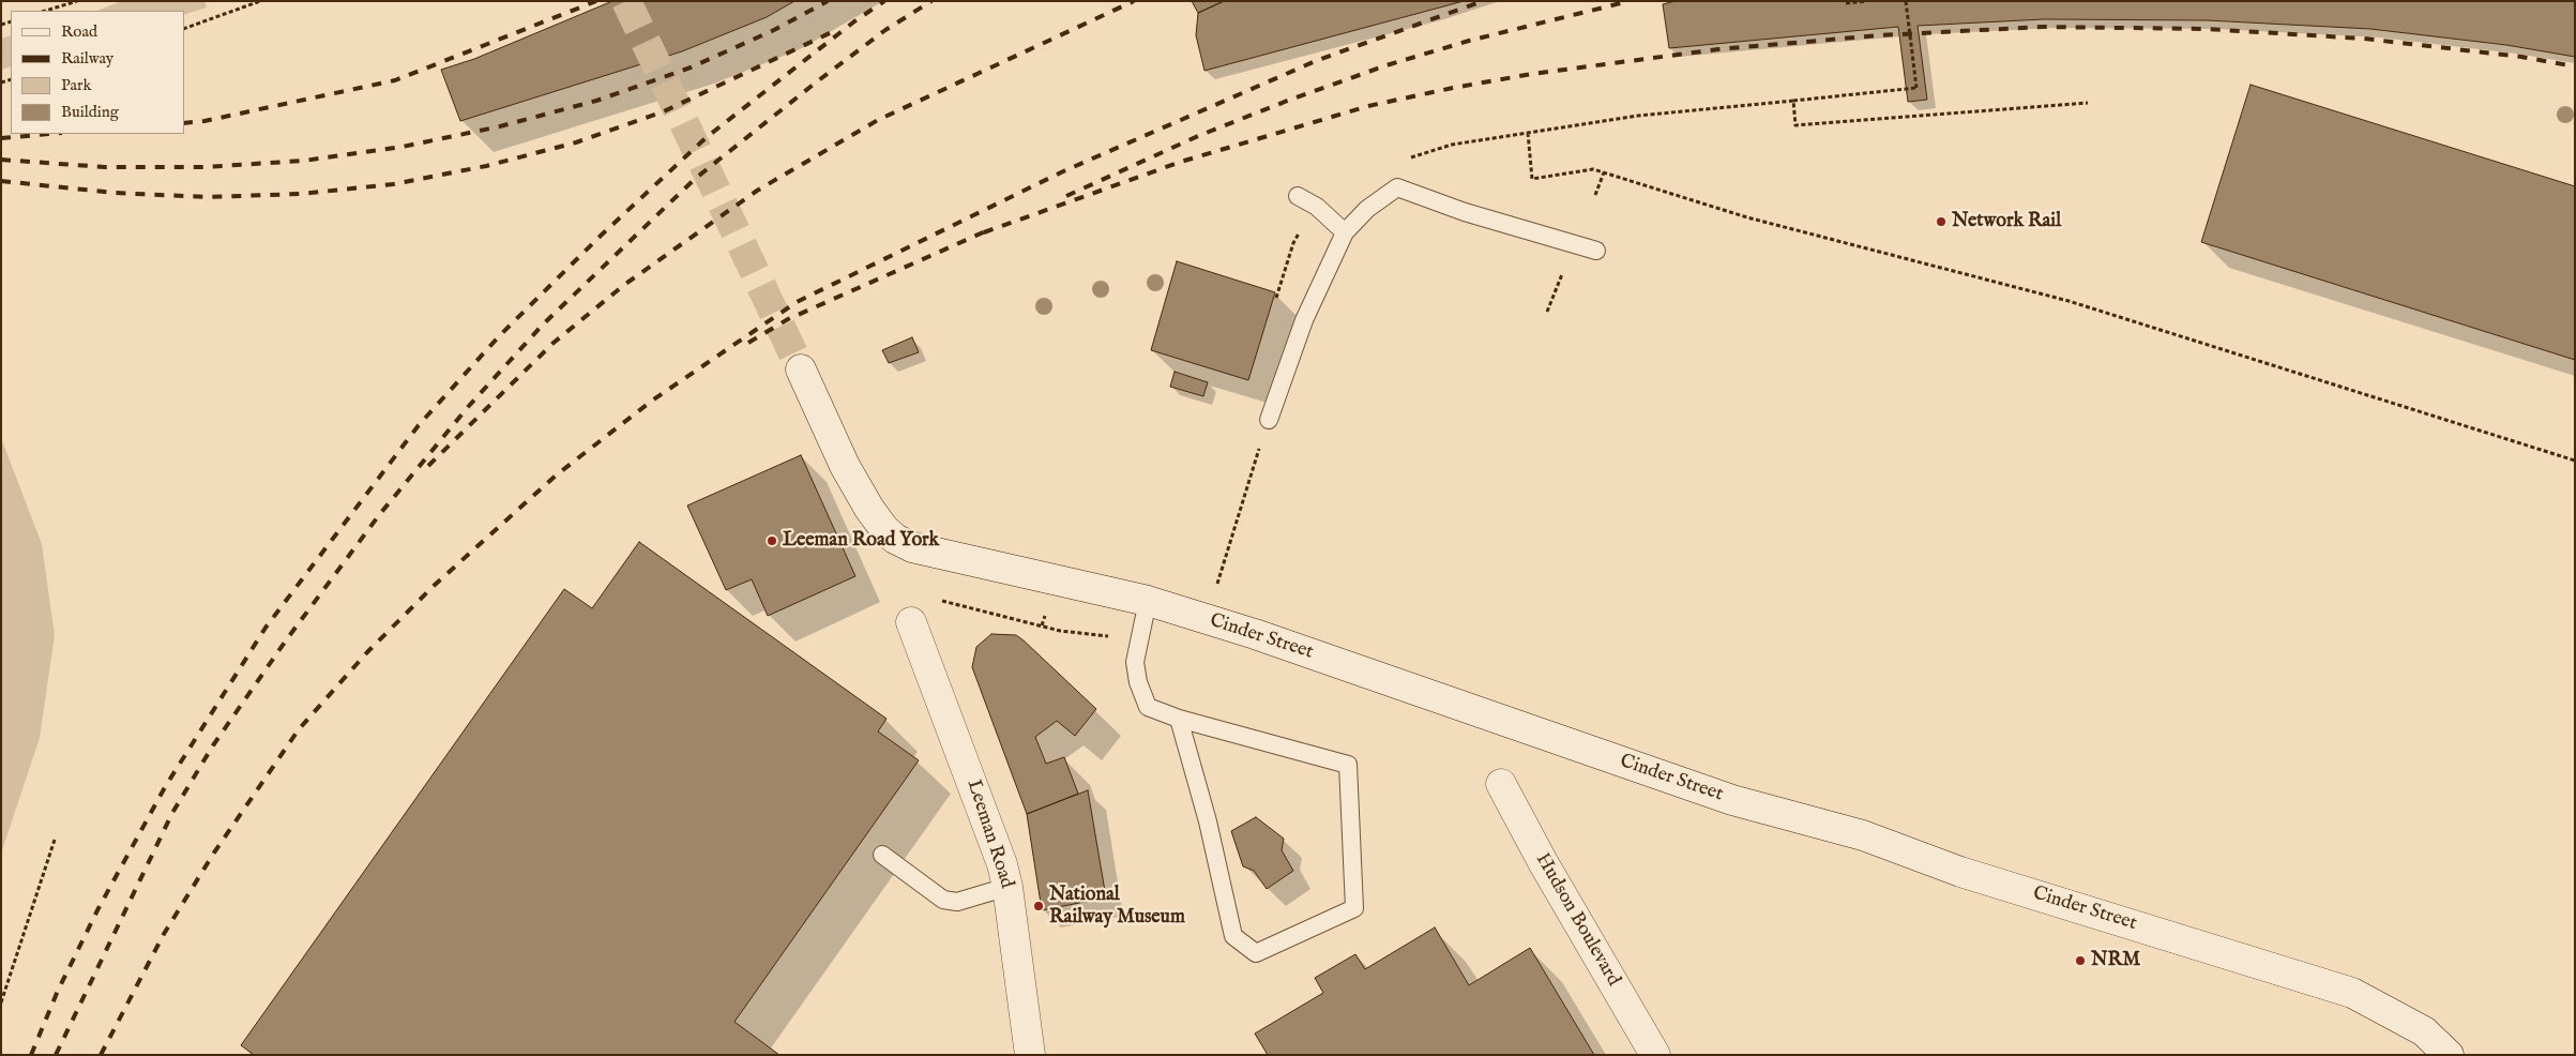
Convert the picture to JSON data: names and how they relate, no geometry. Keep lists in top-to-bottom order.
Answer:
{
  "streets": {
    "street": ["Cinder Street", "Leeman Road", "Hudson Boulevard"]
  },
  "places": [
    "Network Rail",
    "Leeman Road York",
    "National Railway Museum",
    "NRM"
  ],
  "legend": [
    "Road",
    "Railway",
    "Park",
    "Building"
  ]
}
